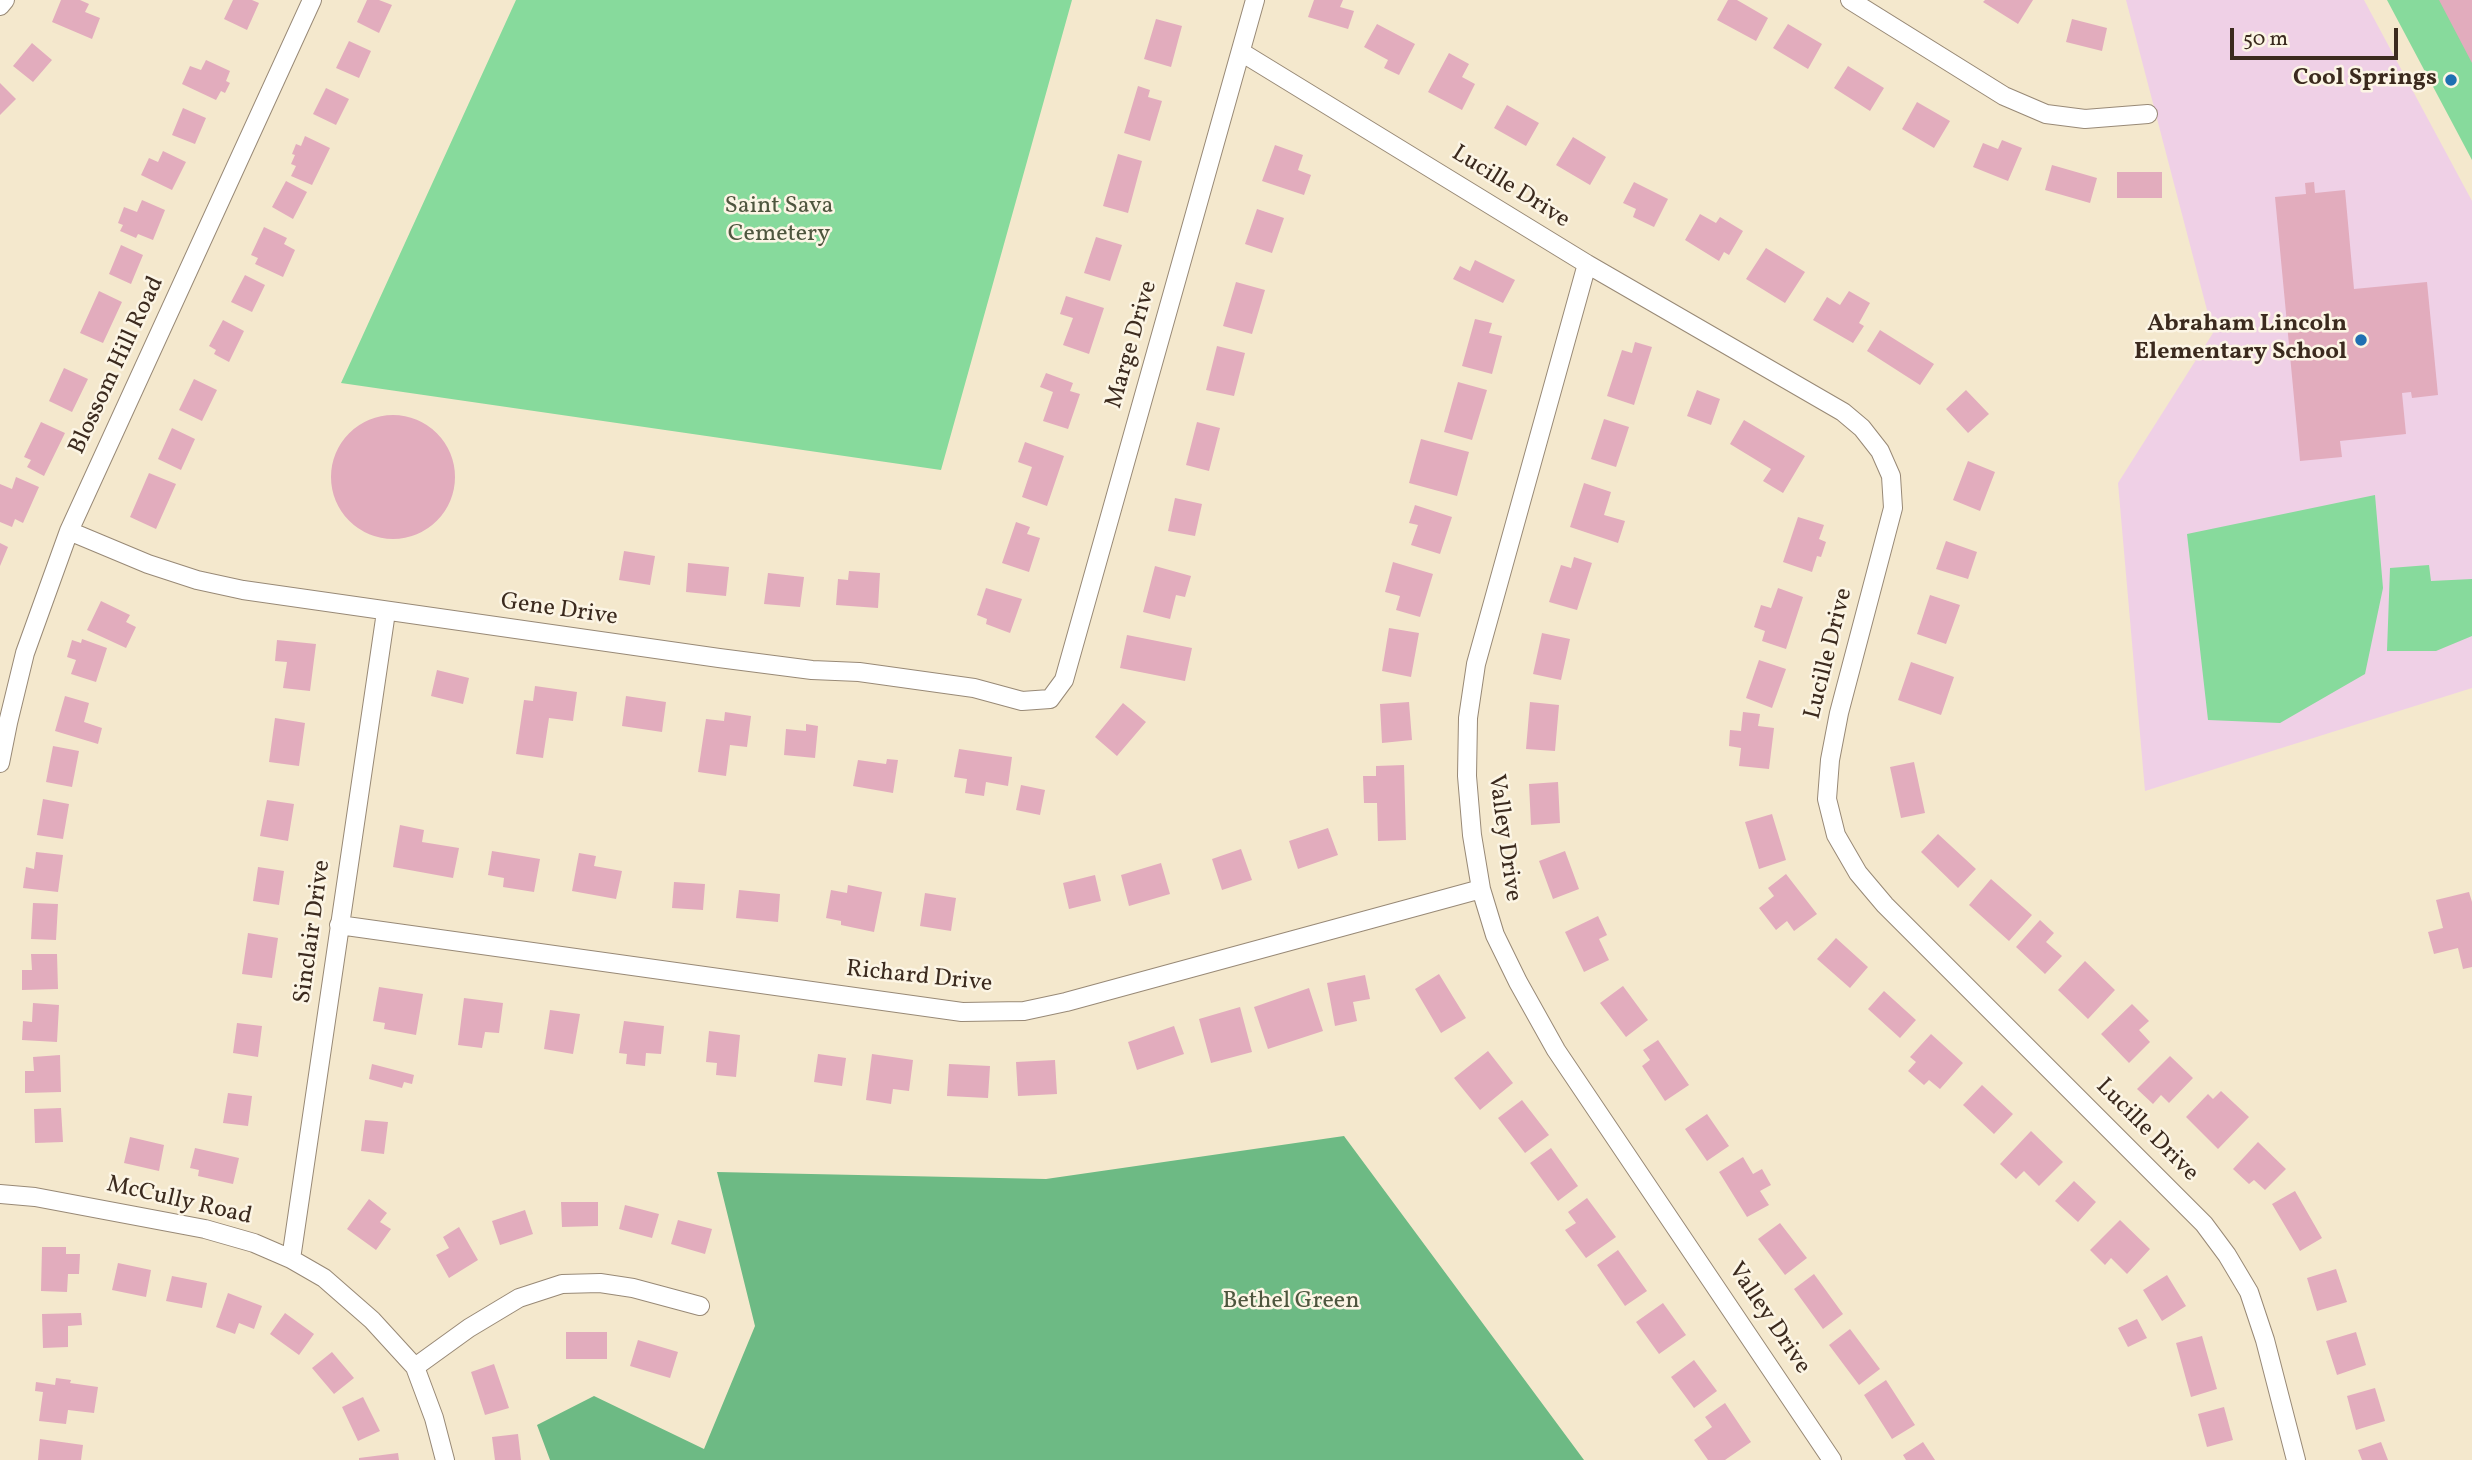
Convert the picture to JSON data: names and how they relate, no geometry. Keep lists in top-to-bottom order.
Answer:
{
  "streets": {
    "street": [
      "Lucille Drive",
      "Marge Drive",
      "Blossom Hill Road",
      "Gene Drive",
      "Valley Drive",
      "Sinclair Drive",
      "Richard Drive",
      "McCully Road"
    ]
  },
  "crossings": [
    ["Lucille Drive", "Marge Drive"],
    ["Lucille Drive", "Valley Drive"],
    ["Marge Drive", "Gene Drive"],
    ["Blossom Hill Road", "Gene Drive"],
    ["Gene Drive", "Sinclair Drive"],
    ["Valley Drive", "Richard Drive"],
    ["Sinclair Drive", "Richard Drive"],
    ["Sinclair Drive", "McCully Road"]
  ],
  "parks": ["Saint Sava Cemetery", "Bethel Green"],
  "places": ["Cool Springs", "Abraham Lincoln Elementary School"],
  "scale_bar": "50 m"
}
